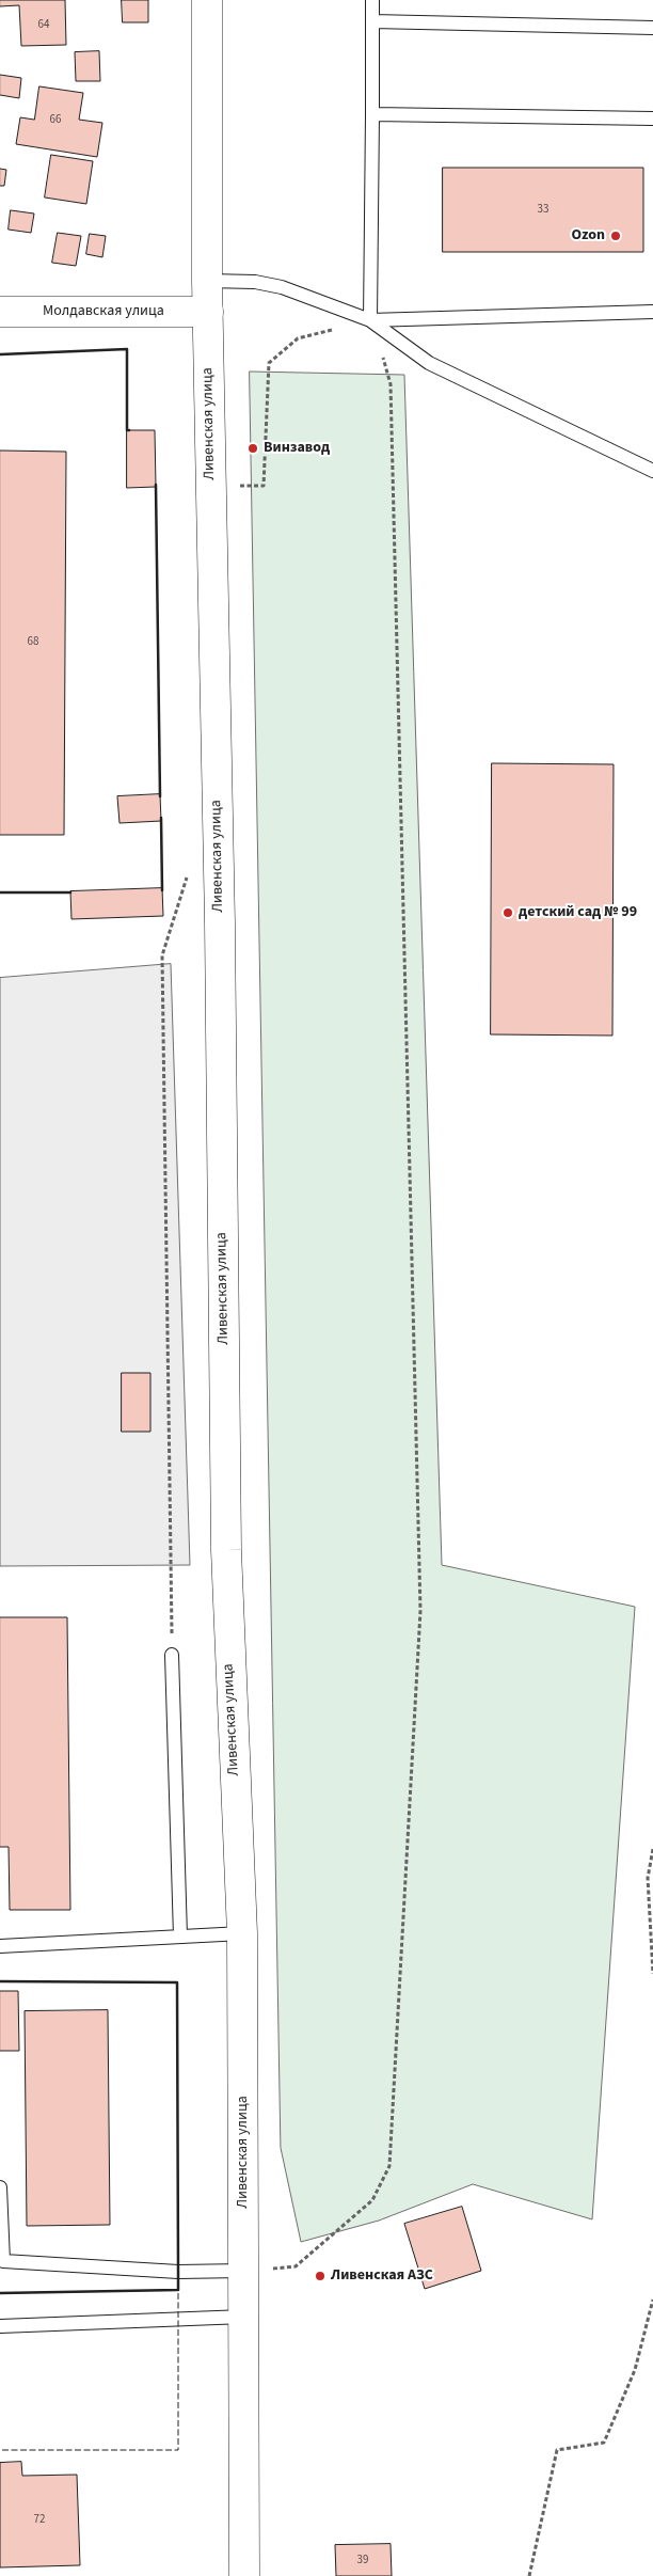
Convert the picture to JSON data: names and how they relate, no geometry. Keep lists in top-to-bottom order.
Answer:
{
  "streets": {
    "main road": ["Молдавская улица", "Ливенская улица"]
  },
  "crossings": [
    ["Молдавская улица", "Ливенская улица"]
  ],
  "places": [
    "Ozon",
    "Винзавод",
    "детский сад № 99",
    "Ливенская АЗС"
  ],
  "house_numbers": [
    "64",
    "66",
    "33",
    "68",
    "72",
    "39"
  ]
}
